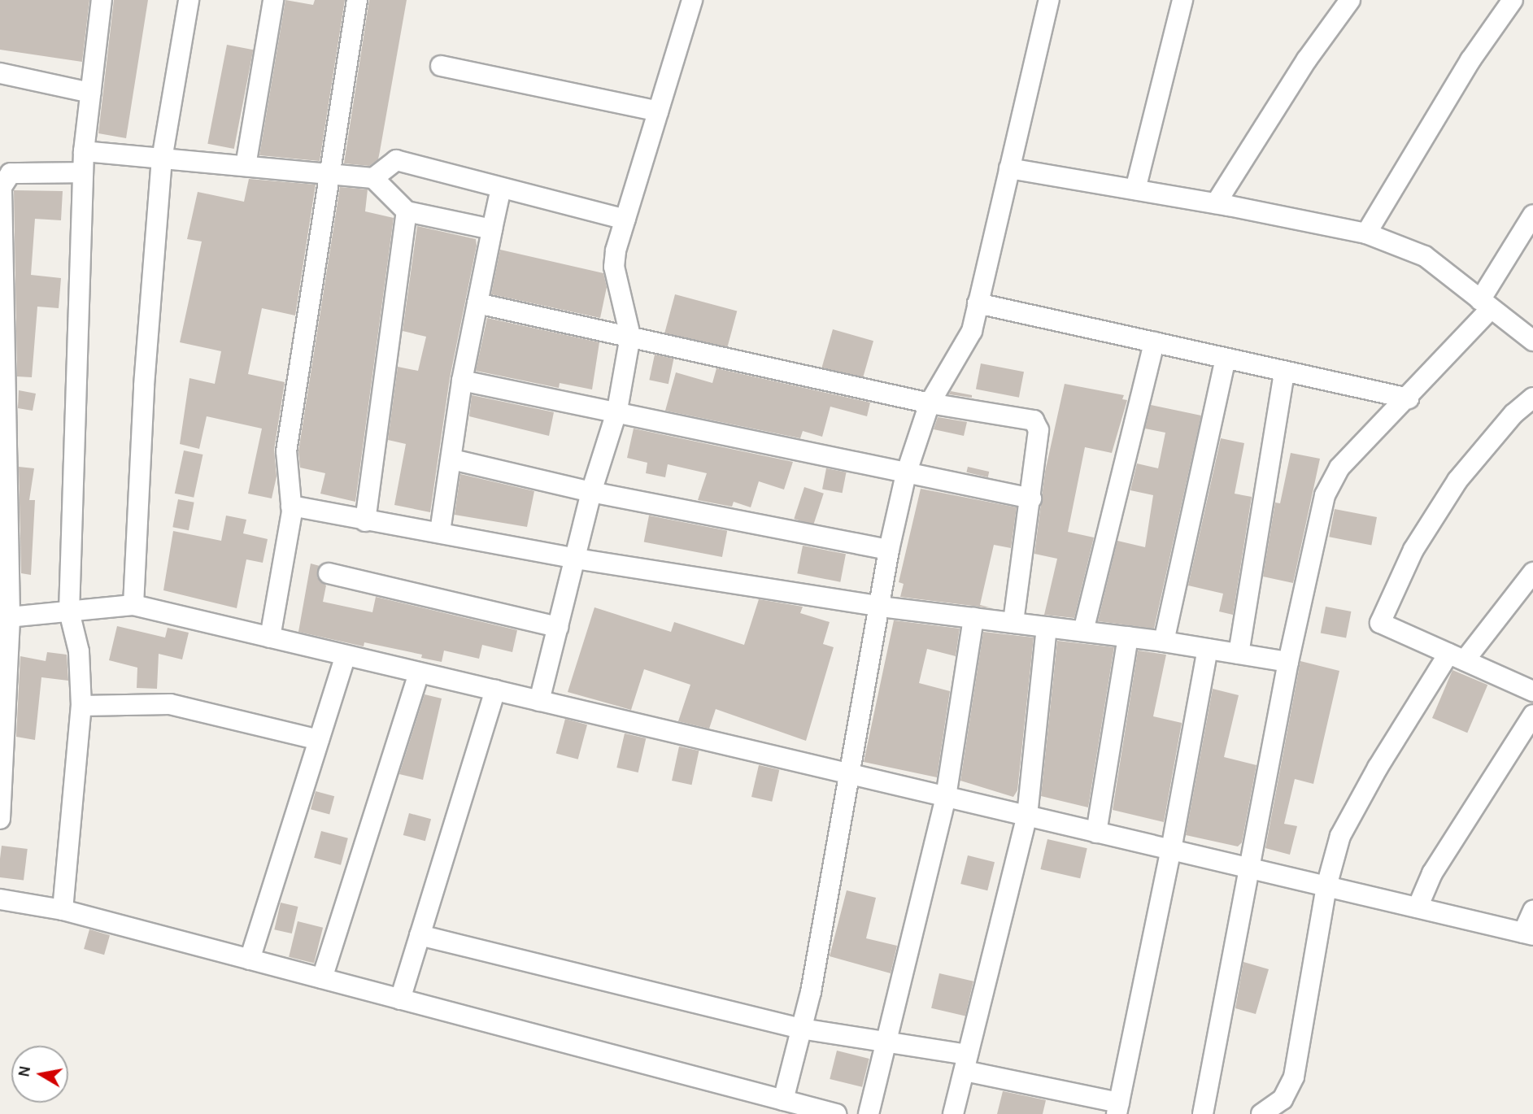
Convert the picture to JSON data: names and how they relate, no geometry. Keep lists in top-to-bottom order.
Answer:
{
  "north": "left"
}
